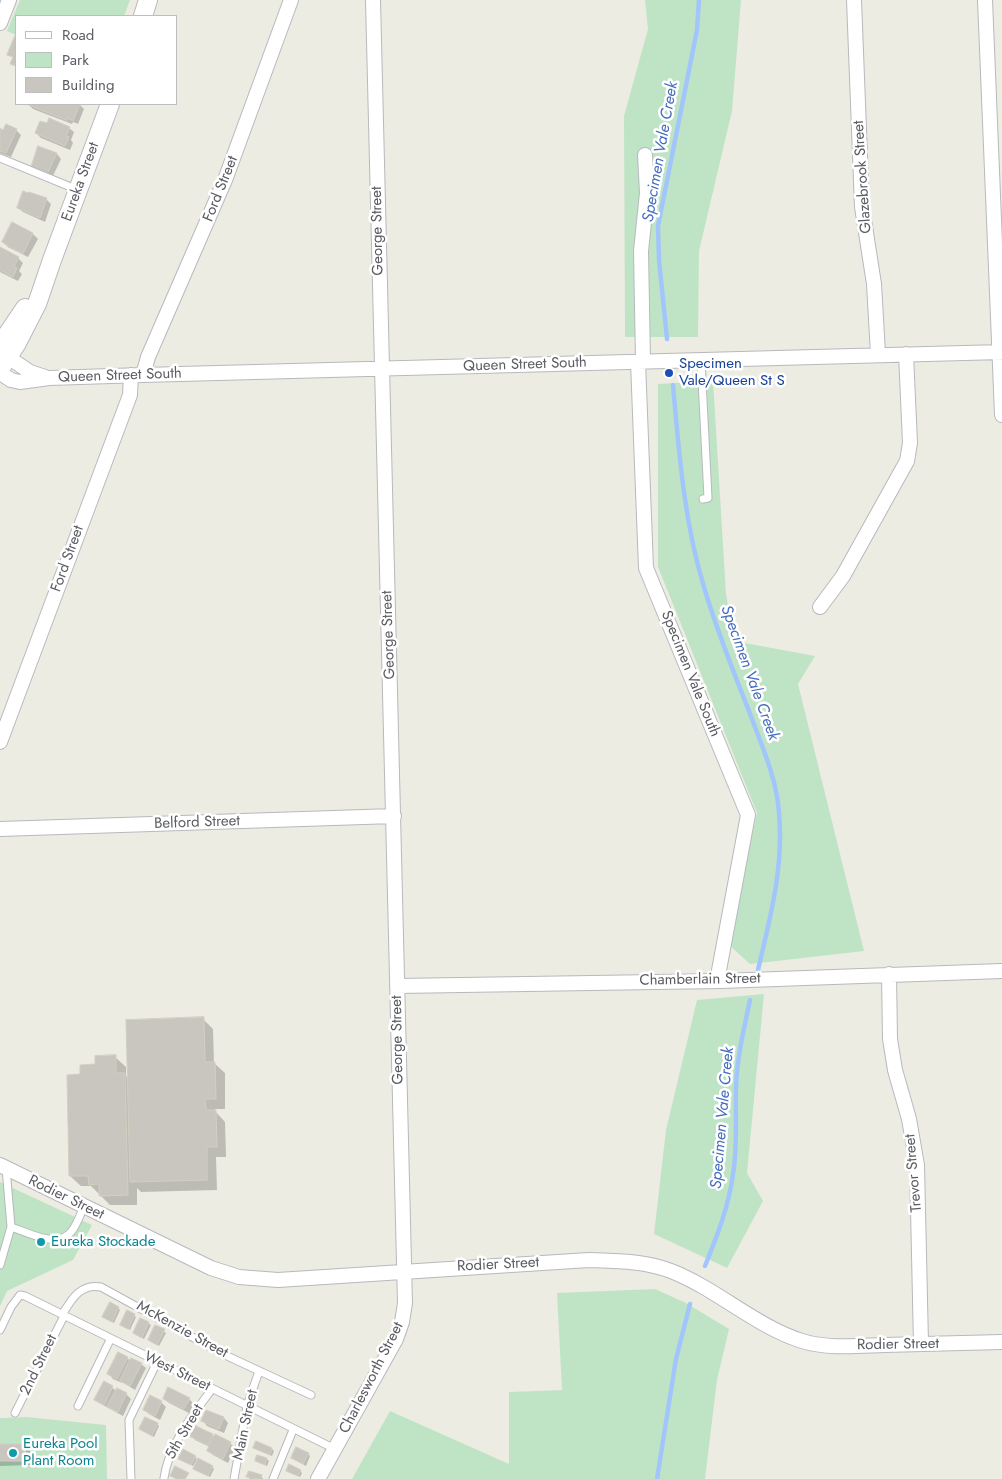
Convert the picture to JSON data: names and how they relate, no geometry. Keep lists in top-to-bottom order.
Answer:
{
  "streets": {
    "street": [
      "Glazebrook Street",
      "Eureka Street",
      "Ford Street",
      "George Street",
      "Queen Street South",
      "Specimen Vale South",
      "Belford Street",
      "Chamberlain Street",
      "Trevor Street",
      "Rodier Street",
      "Charlesworth Street"
    ],
    "lane": [
      "McKenzie Street",
      "2nd Street",
      "West Street",
      "Main Street",
      "5th Street"
    ]
  },
  "crossings": [
    ["Glazebrook Street", "Queen Street South"],
    ["Eureka Street", "Queen Street South"],
    ["Ford Street", "Queen Street South"],
    ["George Street", "Queen Street South"],
    ["George Street", "Belford Street"],
    ["George Street", "Chamberlain Street"],
    ["George Street", "Rodier Street"],
    ["George Street", "Charlesworth Street"],
    ["Queen Street South", "Specimen Vale South"],
    ["Specimen Vale South", "Chamberlain Street"],
    ["Chamberlain Street", "Trevor Street"],
    ["Trevor Street", "Rodier Street"],
    ["Rodier Street", "Charlesworth Street"],
    ["McKenzie Street", "2nd Street"],
    ["McKenzie Street", "West Street"],
    ["McKenzie Street", "Main Street"],
    ["2nd Street", "West Street"],
    ["West Street", "Charlesworth Street"],
    ["West Street", "Main Street"],
    ["West Street", "5th Street"]
  ],
  "water": ["Specimen Vale Creek"],
  "places": ["Specimen Vale/Queen St S", "Eureka Stockade", "Eureka Pool Plant Room"],
  "legend": ["Road", "Park", "Building"]
}
